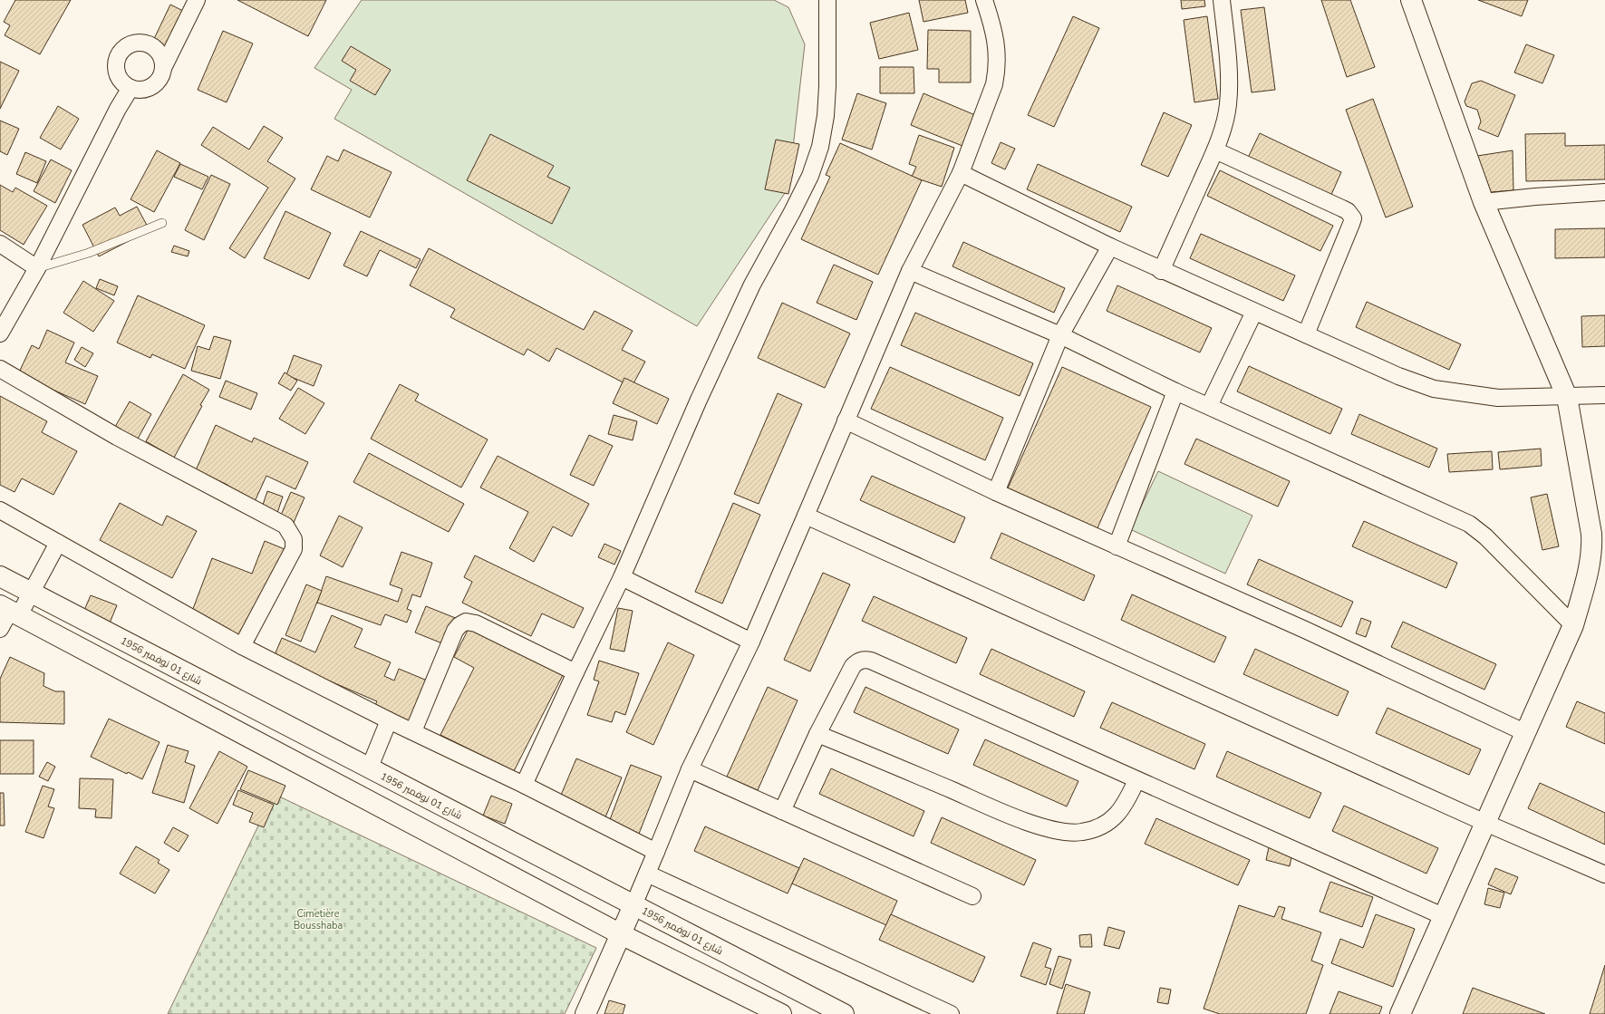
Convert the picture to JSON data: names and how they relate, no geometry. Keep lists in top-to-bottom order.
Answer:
{
  "streets": {
    "main road": ["شارع 01 نوفمبر 1956"]
  },
  "parks": ["Cimetière Bousshaba"]
}
